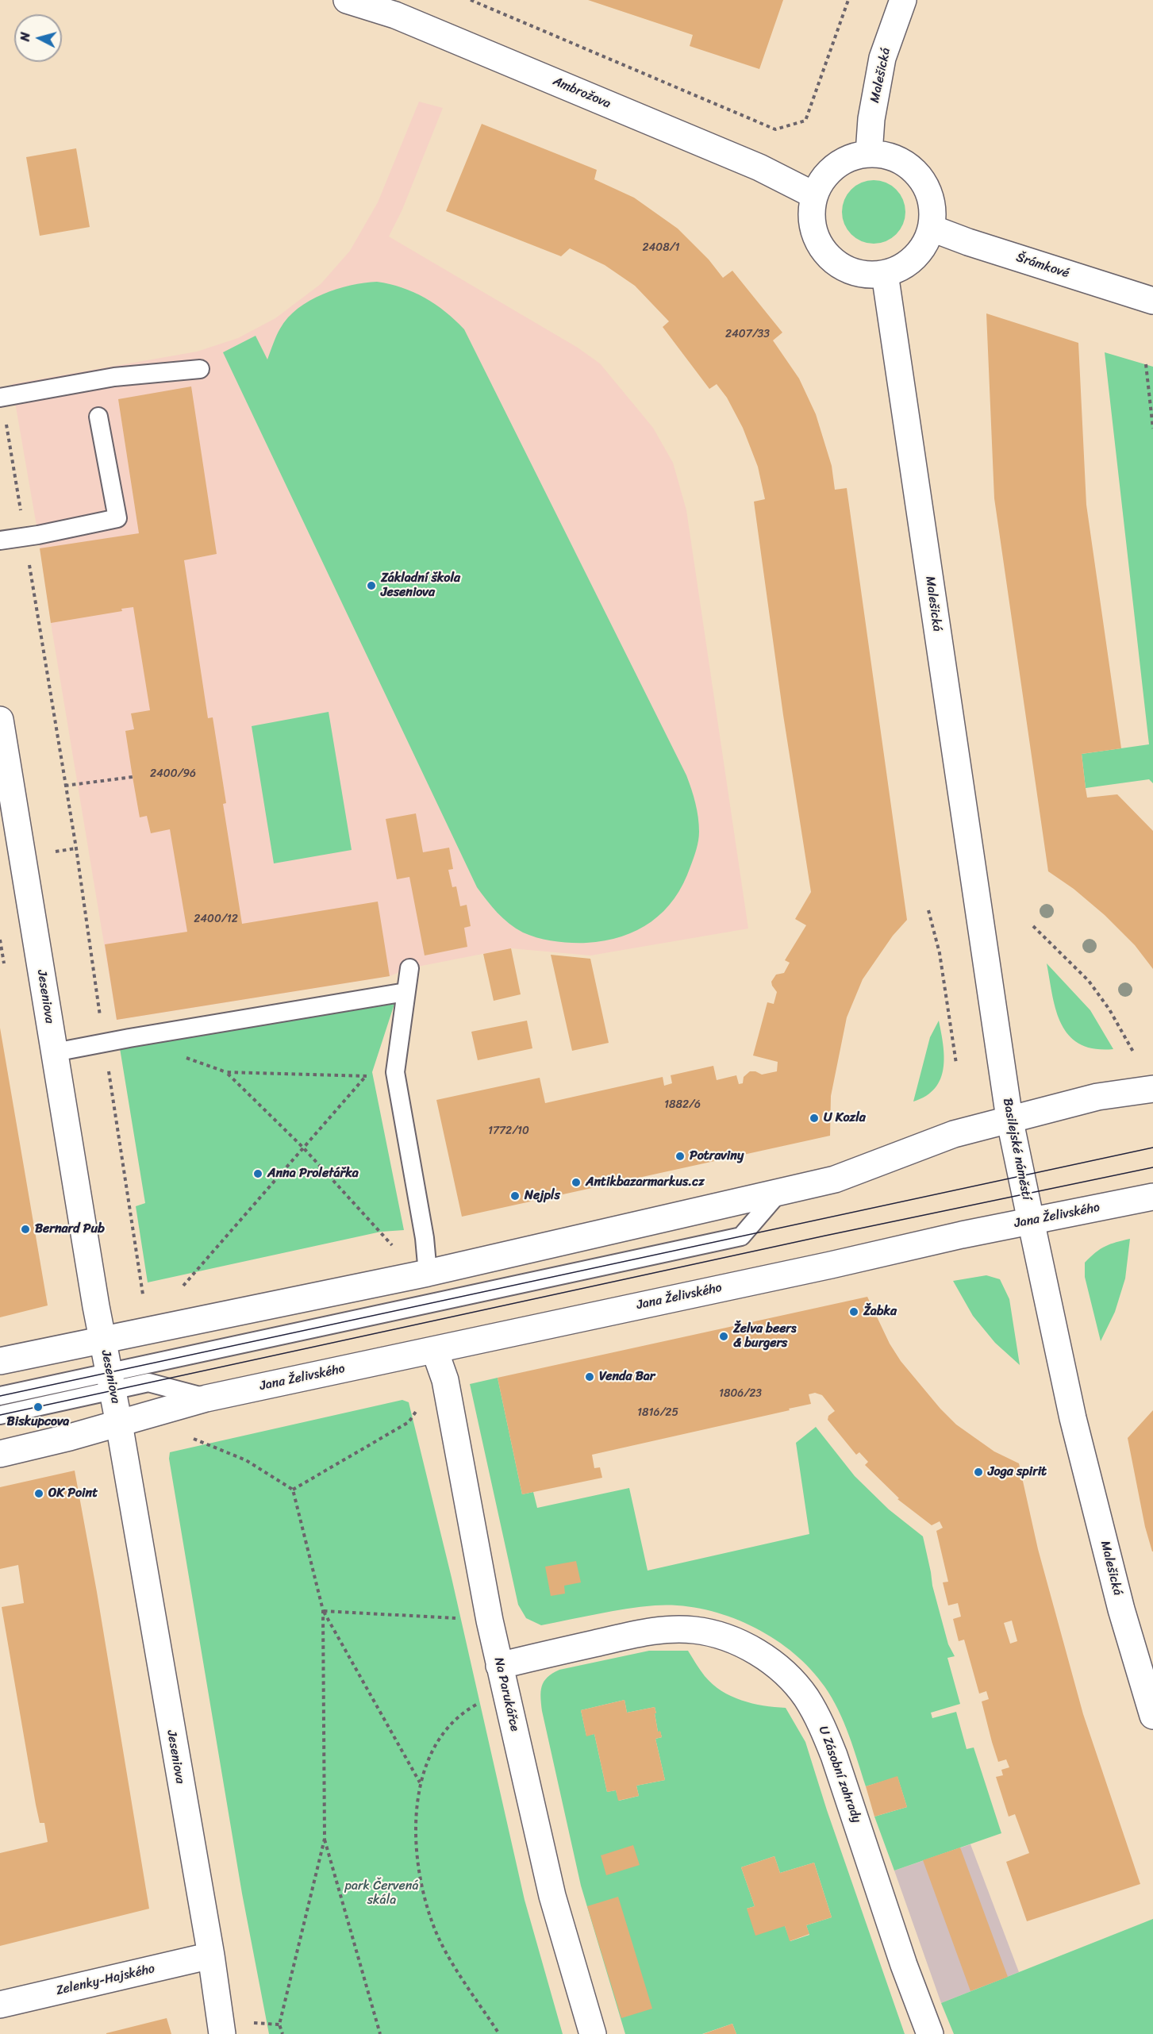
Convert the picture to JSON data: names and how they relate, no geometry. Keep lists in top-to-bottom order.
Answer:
{
  "streets": {
    "street": [
      "Malešická",
      "Ambrožova",
      "Šrámkové",
      "Jeseniova",
      "Basilejské náměstí",
      "Jana Želivského",
      "Na Parukářce",
      "U Zásobní zahrady",
      "Zelenky-Hajského"
    ]
  },
  "crossings": [
    ["Malešická", "Ambrožova"],
    ["Malešická", "Šrámkové"],
    ["Malešická", "Basilejské náměstí"],
    ["Ambrožova", "Šrámkové"],
    ["Jeseniova", "Jana Želivského"],
    ["Jeseniova", "Zelenky-Hajského"],
    ["Basilejské náměstí", "Jana Želivského"],
    ["Jana Želivského", "Na Parukářce"],
    ["Na Parukářce", "U Zásobní zahrady"]
  ],
  "parks": ["park Červená skála"],
  "places": [
    "Základní škola Jeseniova",
    "U Kozla",
    "Potraviny",
    "Anna Proletářka",
    "Antikbazarmarkus.cz",
    "Nejpls",
    "Bernard Pub",
    "Žabka",
    "Želva beers & burgers",
    "Venda Bar",
    "Biskupcova",
    "Joga spirit",
    "OK Point"
  ],
  "house_numbers": [
    "2408/1",
    "2407/33",
    "2400/96",
    "2400/12",
    "1882/6",
    "1772/10",
    "1806/23",
    "1816/25"
  ],
  "north": "left"
}
